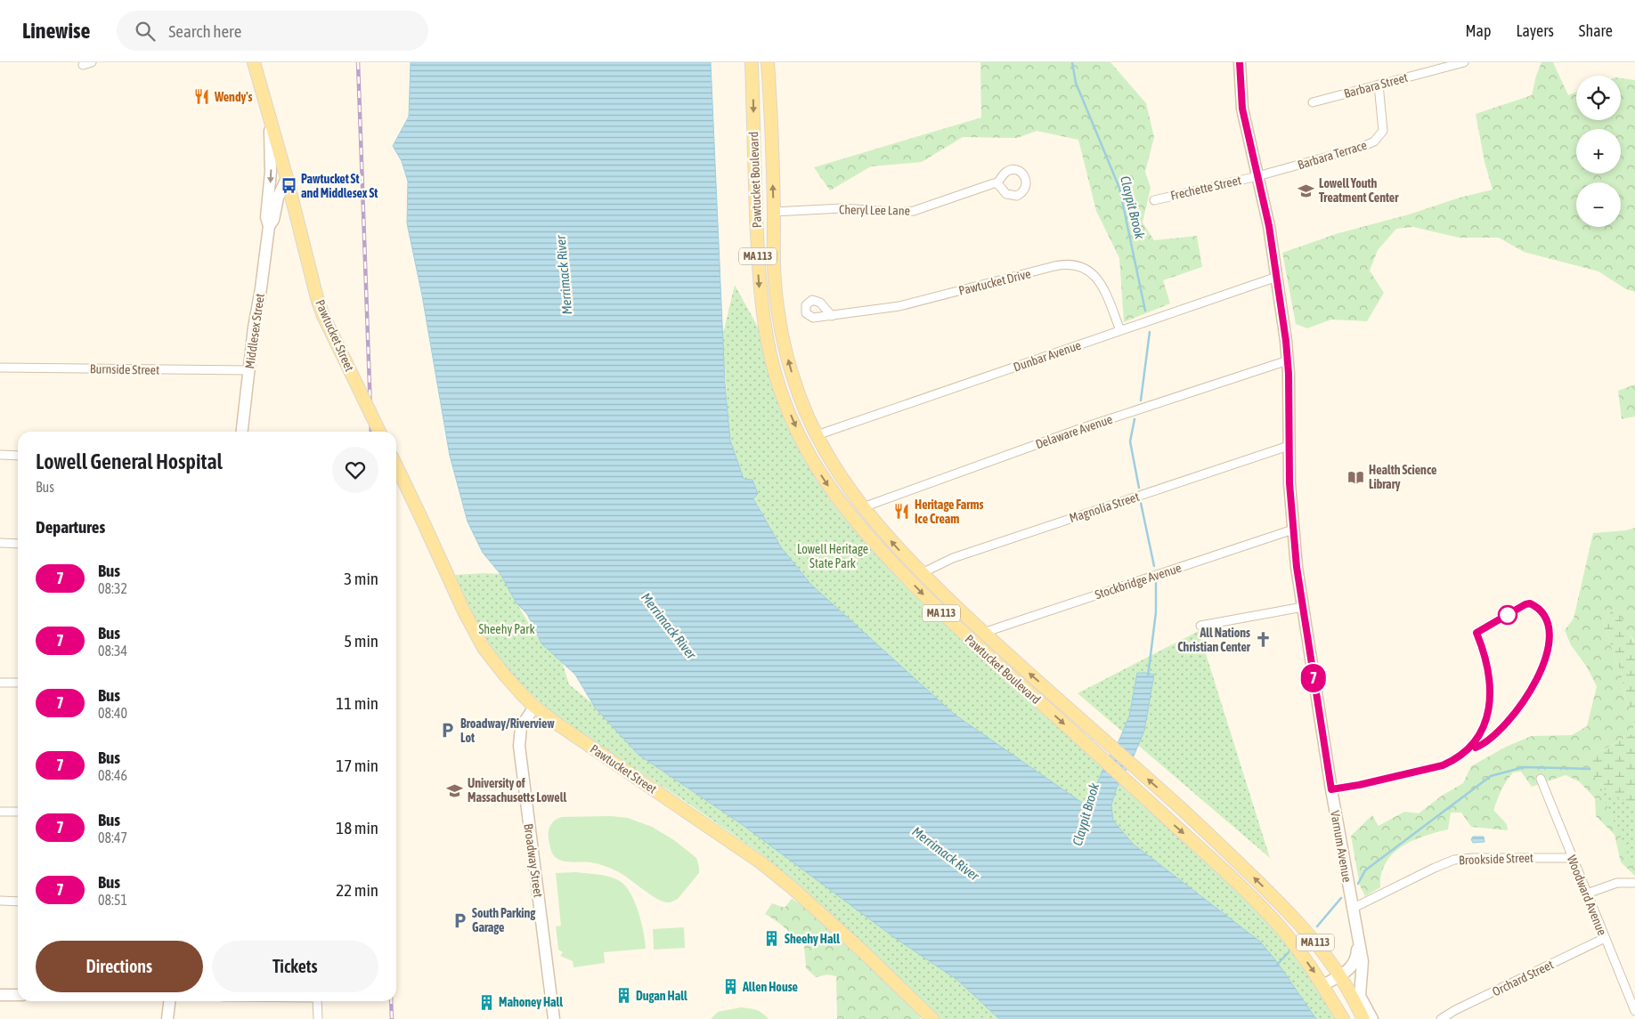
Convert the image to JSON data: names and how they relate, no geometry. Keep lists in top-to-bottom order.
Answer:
{
  "streets": {
    "main road": [
      "Pawtucket Boulevard",
      "MA 113",
      "Middlesex Street",
      "Pawtucket Street",
      "Varnum Avenue",
      "Broadway Street"
    ],
    "street": [
      "Barbara Street",
      "Barbara Terrace",
      "Frechette Street",
      "Cheryl Lee Lane",
      "Pawtucket Drive",
      "Dunbar Avenue",
      "Burnside Street",
      "Delaware Avenue",
      "Magnolia Street",
      "Stockbridge Avenue",
      "Brookside Street",
      "Woodward Avenue",
      "Orchard Street"
    ]
  },
  "crossings": [
    ["Barbara Street", "Barbara Terrace"],
    ["Barbara Terrace", "Frechette Street"],
    ["Barbara Terrace", "Varnum Avenue"],
    ["Pawtucket Boulevard", "Cheryl Lee Lane"],
    ["Pawtucket Boulevard", "MA 113"],
    ["Pawtucket Boulevard", "Dunbar Avenue"],
    ["Pawtucket Boulevard", "Delaware Avenue"],
    ["Pawtucket Boulevard", "Magnolia Street"],
    ["Pawtucket Boulevard", "Stockbridge Avenue"],
    ["Pawtucket Boulevard", "Varnum Avenue"],
    ["Frechette Street", "Varnum Avenue"],
    ["MA 113", "Varnum Avenue"],
    ["Pawtucket Drive", "Dunbar Avenue"],
    ["Middlesex Street", "Pawtucket Street"],
    ["Middlesex Street", "Burnside Street"],
    ["Pawtucket Street", "Broadway Street"],
    ["Dunbar Avenue", "Varnum Avenue"],
    ["Delaware Avenue", "Varnum Avenue"],
    ["Magnolia Street", "Varnum Avenue"],
    ["Stockbridge Avenue", "Varnum Avenue"],
    ["Varnum Avenue", "Brookside Street"],
    ["Brookside Street", "Woodward Avenue"],
    ["Woodward Avenue", "Orchard Street"]
  ],
  "water": ["Claypit Brook", "Merrimack River"],
  "parks": ["Lowell Heritage State Park", "Sheehy Park"],
  "places": {
    "restaurant": ["Wendy's", "Heritage Farms Ice Cream"],
    "bus stop": ["Pawtucket St and Middlesex St"],
    "school or university": ["Lowell Youth Treatment Center", "University of Massachusetts Lowell"],
    "library": ["Health Science Library"],
    "church": ["All Nations Christian Center"],
    "parking": ["Broadway/Riverview Lot", "South Parking Garage"],
    "building": [
      "Sheehy Hall",
      "Allen House",
      "Dugan Hall",
      "Mahoney Hall"
    ]
  },
  "lines": ["bus line 7"],
  "page": {
    "header": "Linewise",
    "search": "Search here",
    "nav": ["Map", "Layers", "Share"],
    "on_map": "7",
    "map_buttons": ["+", "−"],
    "heading": [
      ["Lowell General Hospital", "Bus"],
      "Departures"
    ],
    "list": [
      {
        "mark": "7",
        "name": "Bus",
        "note": "08:32",
        "value": "3 min"
      },
      {
        "mark": "7",
        "name": "Bus",
        "note": "08:34",
        "value": "5 min"
      },
      {
        "mark": "7",
        "name": "Bus",
        "note": "08:40",
        "value": "11 min"
      },
      {
        "mark": "7",
        "name": "Bus",
        "note": "08:46",
        "value": "17 min"
      },
      {
        "mark": "7",
        "name": "Bus",
        "note": "08:47",
        "value": "18 min"
      },
      {
        "mark": "7",
        "name": "Bus",
        "note": "08:51",
        "value": "22 min"
      }
    ],
    "buttons": ["Directions", "Tickets"]
  }
}
